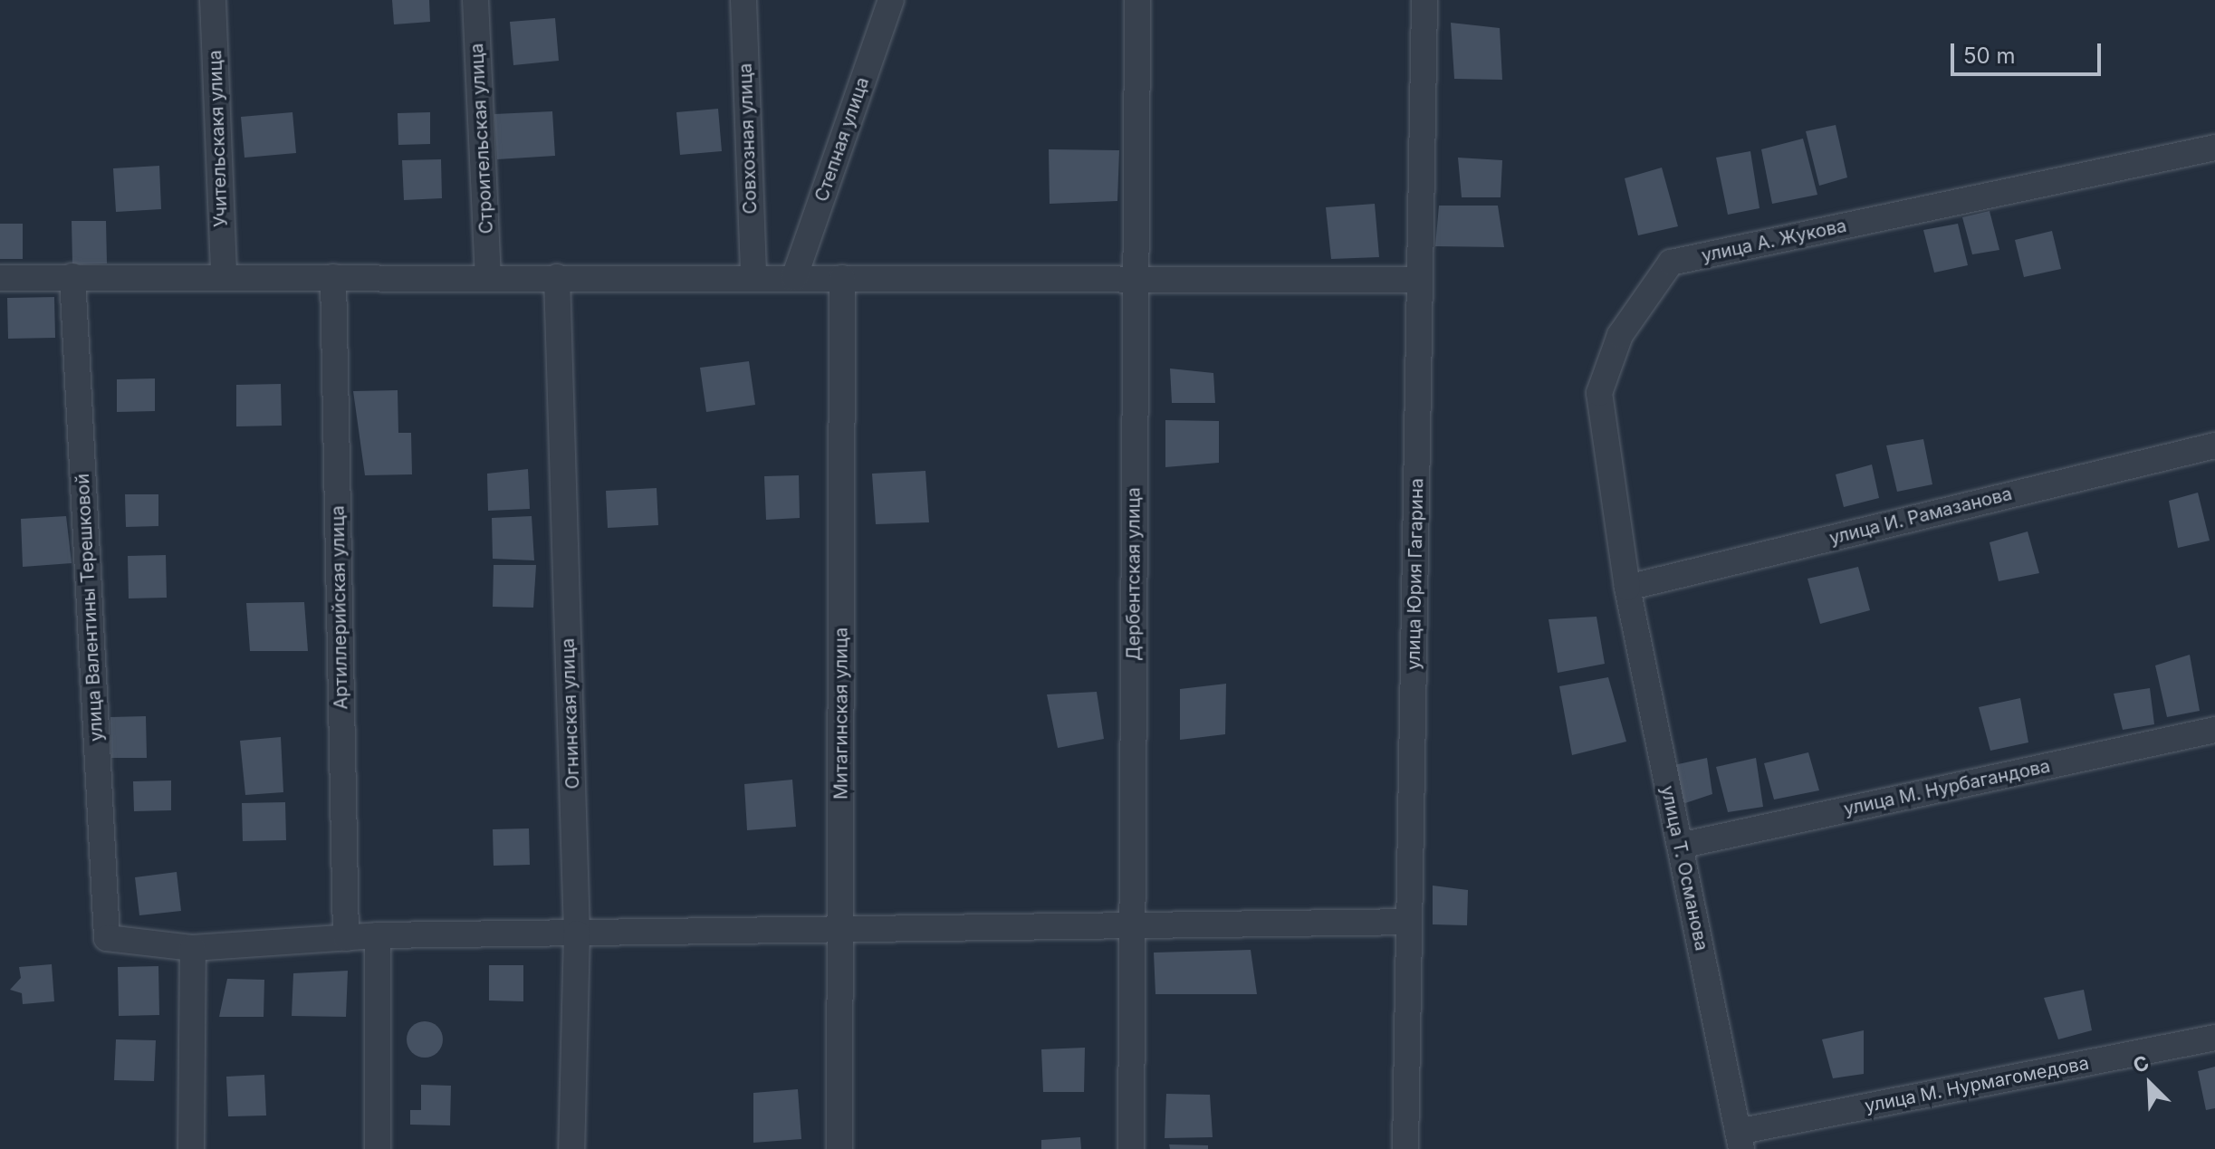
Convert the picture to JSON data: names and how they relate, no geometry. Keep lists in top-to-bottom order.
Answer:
{
  "streets": {
    "street": [
      "Учительскакя улица",
      "Строительская улица",
      "Совхозная улица",
      "Степная улица",
      "улица А. Жукова",
      "улица И. Рамазанова",
      "Дербентская улица",
      "улица Юрия Гагарина",
      "улица Валентины Терешковой",
      "Артиллерийская улица",
      "Огнинская улица",
      "Митагинская улица",
      "улица М. Нурбагандова",
      "улица Т. Османова",
      "улица М. Нурмагомедова"
    ]
  },
  "crossings": [
    ["улица А. Жукова", "улица И. Рамазанова"],
    ["улица А. Жукова", "улица Т. Османова"],
    ["улица И. Рамазанова", "улица Т. Османова"],
    ["улица М. Нурбагандова", "улица Т. Османова"],
    ["улица Т. Османова", "улица М. Нурмагомедова"]
  ],
  "scale_bar": "50 m",
  "north": "top left"
}
